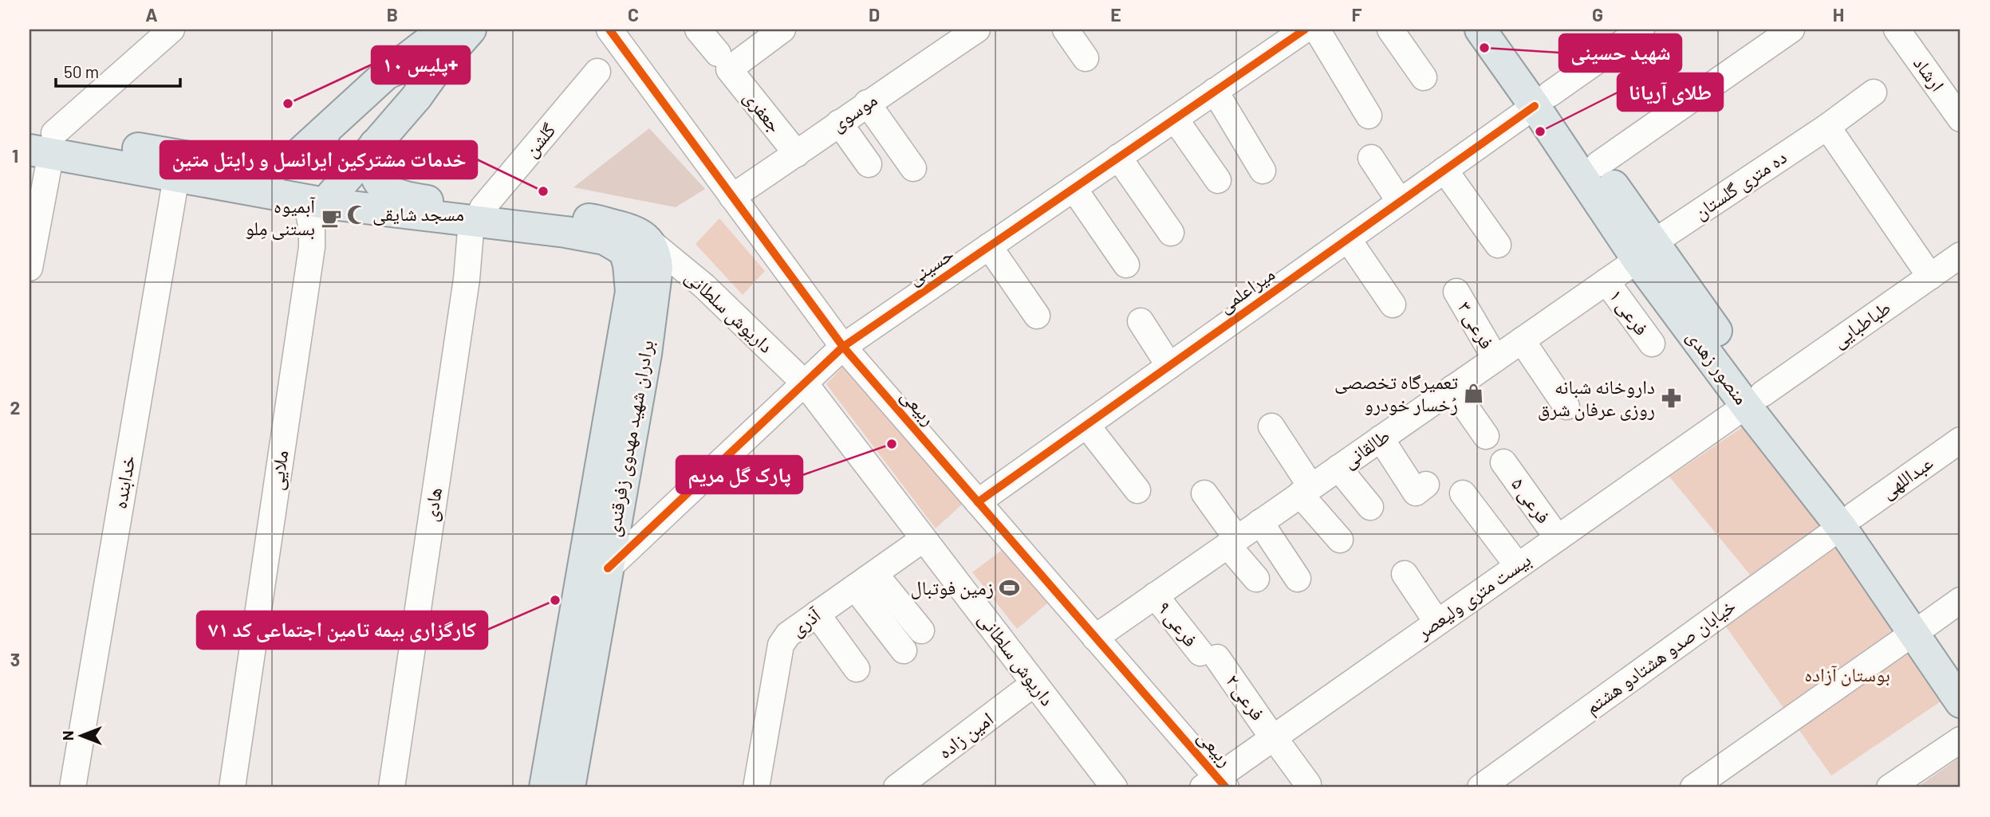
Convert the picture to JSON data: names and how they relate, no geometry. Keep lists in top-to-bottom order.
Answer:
{
  "streets": {
    "main road": ["منصور زهدی", "برادران شهید مهدوی زفرقندی", "ملایی"],
    "street": [
      "ارشاد",
      "جعفری",
      "موسوی",
      "گلشن",
      "ده متری گلستان",
      "حسینی",
      "میراعلمی",
      "داریوش سلطانی",
      "فرعی ۱",
      "طباطبایی",
      "فرعی ۳",
      "ربیعی",
      "طالقانی",
      "عبداللهی",
      "خدابنده",
      "فرعی ۵",
      "هادی",
      "بیست متری ولیعصر",
      "آذری",
      "فرعی ۹",
      "خیابان صدو هشتادو هشتم",
      "فرعی ۲",
      "امین زاده"
    ]
  },
  "crossings": [
    ["جعفری", "موسوی"],
    ["موسوی", "ربیعی"],
    ["گلشن", "هادی"],
    ["ده متری گلستان", "منصور زهدی"],
    ["ده متری گلستان", "طالقانی"],
    ["حسینی", "داریوش سلطانی"],
    ["حسینی", "ربیعی"],
    ["حسینی", "برادران شهید مهدوی زفرقندی"],
    ["میراعلمی", "منصور زهدی"],
    ["میراعلمی", "ربیعی"],
    ["داریوش سلطانی", "برادران شهید مهدوی زفرقندی"],
    ["داریوش سلطانی", "آذری"],
    ["داریوش سلطانی", "امین زاده"],
    ["فرعی ۱", "طالقانی"],
    ["طباطبایی", "منصور زهدی"],
    ["طباطبایی", "بیست متری ولیعصر"],
    ["فرعی ۳", "طالقانی"],
    ["منصور زهدی", "طالقانی"],
    ["منصور زهدی", "عبداللهی"],
    ["منصور زهدی", "بیست متری ولیعصر"],
    ["منصور زهدی", "خیابان صدو هشتادو هشتم"],
    ["ربیعی", "طالقانی"],
    ["ربیعی", "بیست متری ولیعصر"],
    ["طالقانی", "فرعی ۹"],
    ["عبداللهی", "خیابان صدو هشتادو هشتم"],
    ["فرعی ۵", "بیست متری ولیعصر"],
    ["بیست متری ولیعصر", "فرعی ۲"],
    ["فرعی ۹", "فرعی ۲"]
  ],
  "parks": ["بوستان آزاده"],
  "places": {
    "other": [
      "شهید حسینی",
      "پلیس ۱۰+",
      "طلای آریانا",
      "خدمات مشترکین ایرانسل و رایتل متین",
      "پارک گل مریم",
      "کارگزاری بیمه تامین اجتماعی کد ۷۱"
    ],
    "mosque": ["مسجد شایقی"],
    "cafe": ["آبمیوه بستنی مِلو"],
    "shop": ["تعمیرگاه تخصصی رُخسار خودرو"],
    "pharmacy": ["داروخانه شبانه روزی عرفان شرق"],
    "sports": ["زمین فوتبال"]
  },
  "scale_bar": "50 m",
  "north": "left",
  "grid": {
    "columns": [
      "A",
      "B",
      "C",
      "D",
      "E",
      "F",
      "G",
      "H"
    ],
    "rows": ["1", "2", "3"]
  }
}
